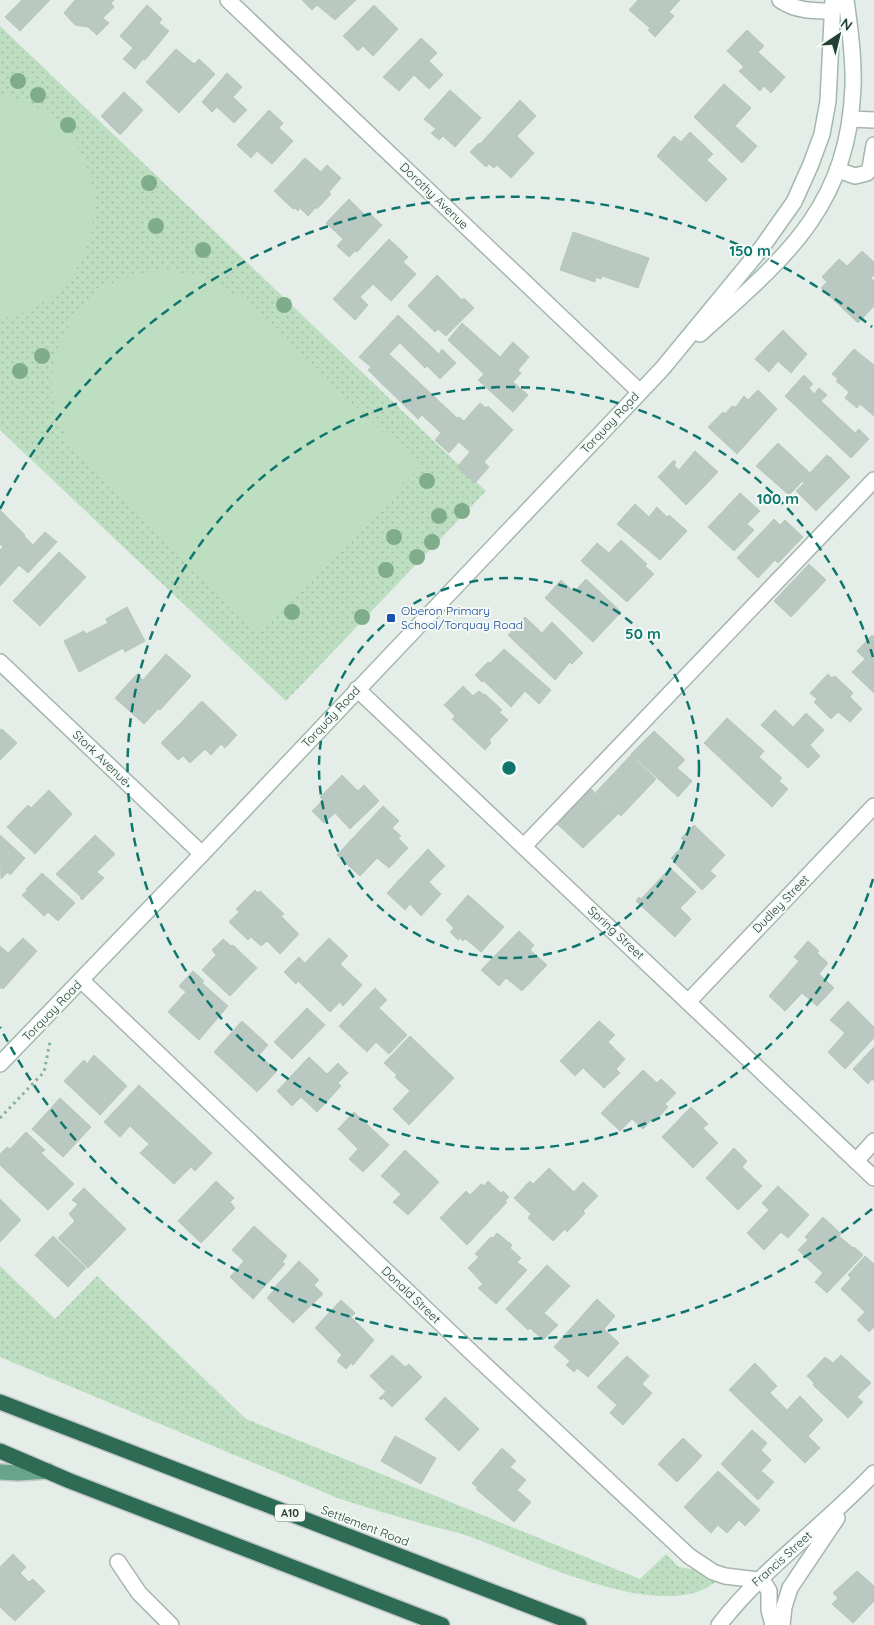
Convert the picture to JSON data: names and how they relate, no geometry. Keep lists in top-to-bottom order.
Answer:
{
  "streets": {
    "highway": ["A10", "Settlement Road"],
    "street": [
      "Dorothy Avenue",
      "Torquay Road",
      "Stork Avenue",
      "Dudley Street",
      "Spring Street",
      "Donald Street",
      "Francis Street"
    ]
  },
  "crossings": [
    ["Dorothy Avenue", "Torquay Road"],
    ["Torquay Road", "Stork Avenue"],
    ["Torquay Road", "Spring Street"],
    ["Torquay Road", "Donald Street"],
    ["Dudley Street", "Spring Street"],
    ["Donald Street", "Francis Street"]
  ],
  "places": {
    "transit": ["Oberon Primary School/Torquay Road"]
  },
  "north": "top right",
  "rings": ["150 m", "100 m", "50 m"]
}
